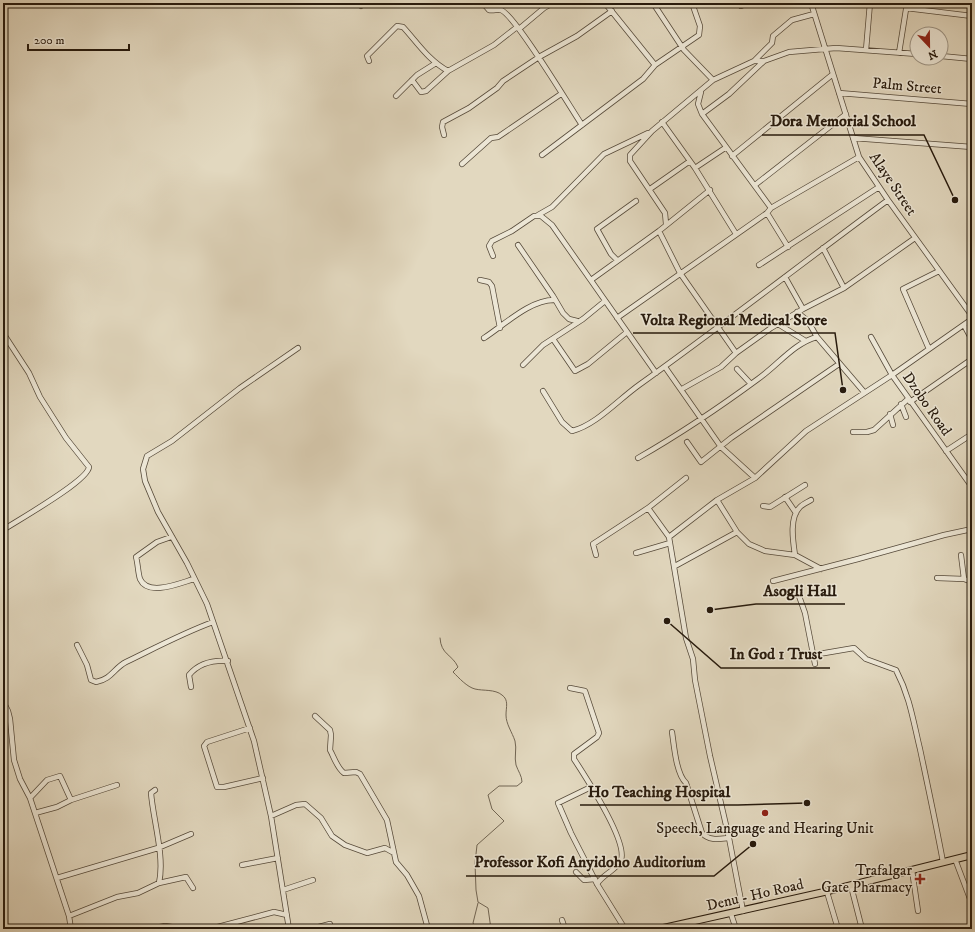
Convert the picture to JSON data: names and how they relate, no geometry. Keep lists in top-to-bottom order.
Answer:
{
  "streets": {
    "main road": ["Denu - Ho Road"],
    "street": ["Palm Street", "Alaye Street", "Dzobo Road"]
  },
  "crossings": [
    ["Palm Street", "Alaye Street"]
  ],
  "places": {
    "other": [
      "Dora Memorial School",
      "Volta Regional Medical Store",
      "Asogli Hall",
      "In God 1 Trust",
      "Ho Teaching Hospital",
      "Speech, Language and Hearing Unit",
      "Professor Kofi Anyidoho Auditorium"
    ],
    "health": ["Trafalgar Gate Pharmacy"]
  },
  "scale_bar": "200 m",
  "north": "bottom"
}
